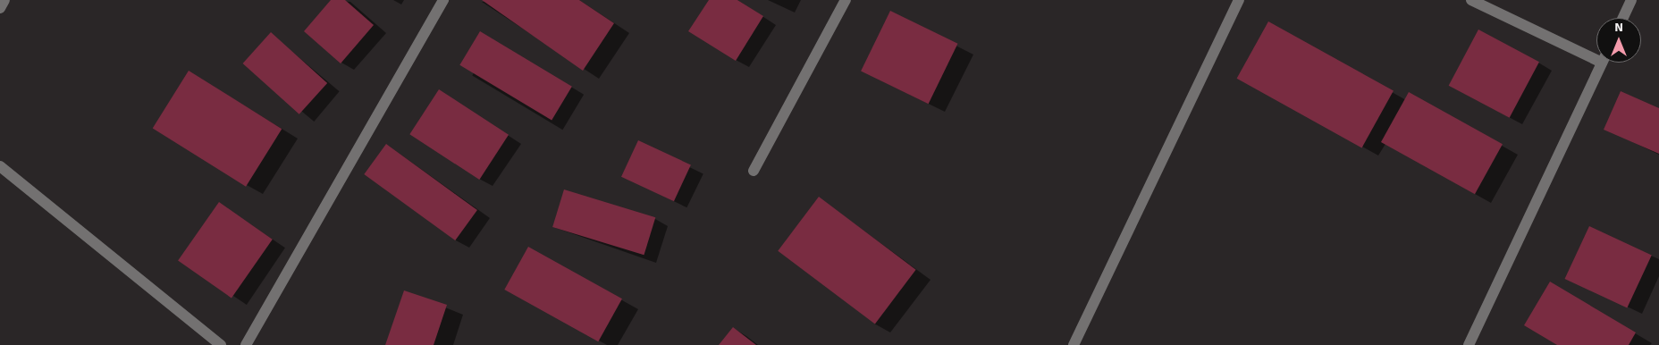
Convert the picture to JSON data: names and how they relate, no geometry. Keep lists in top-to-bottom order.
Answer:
{
  "north": "top"
}
